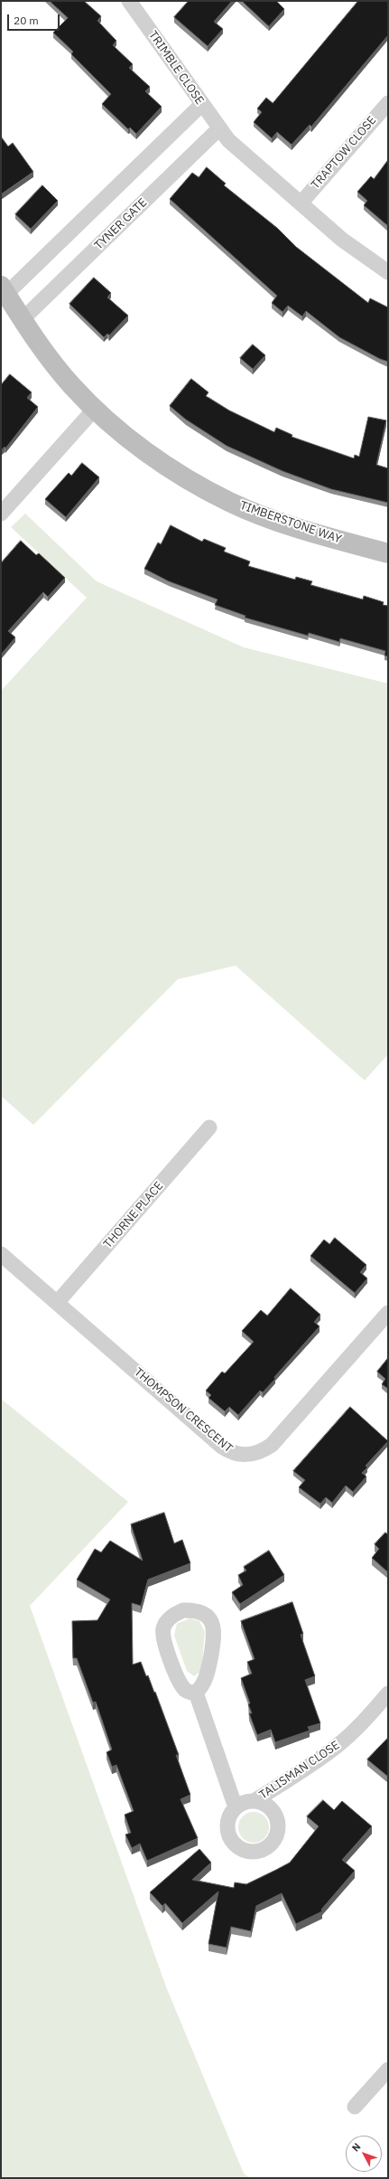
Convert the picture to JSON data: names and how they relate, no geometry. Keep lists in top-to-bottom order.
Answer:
{
  "streets": {
    "street": [
      "TRIMBLE CLOSE",
      "TRAPTOW CLOSE",
      "TYNER GATE",
      "TIMBERSTONE WAY",
      "THORNE PLACE",
      "THOMPSON CRESCENT",
      "TALISMAN CLOSE"
    ]
  },
  "crossings": [
    ["TRIMBLE CLOSE", "TYNER GATE"],
    ["TYNER GATE", "TIMBERSTONE WAY"],
    ["THORNE PLACE", "THOMPSON CRESCENT"]
  ],
  "scale_bar": "20 m",
  "north": "top left"
}
